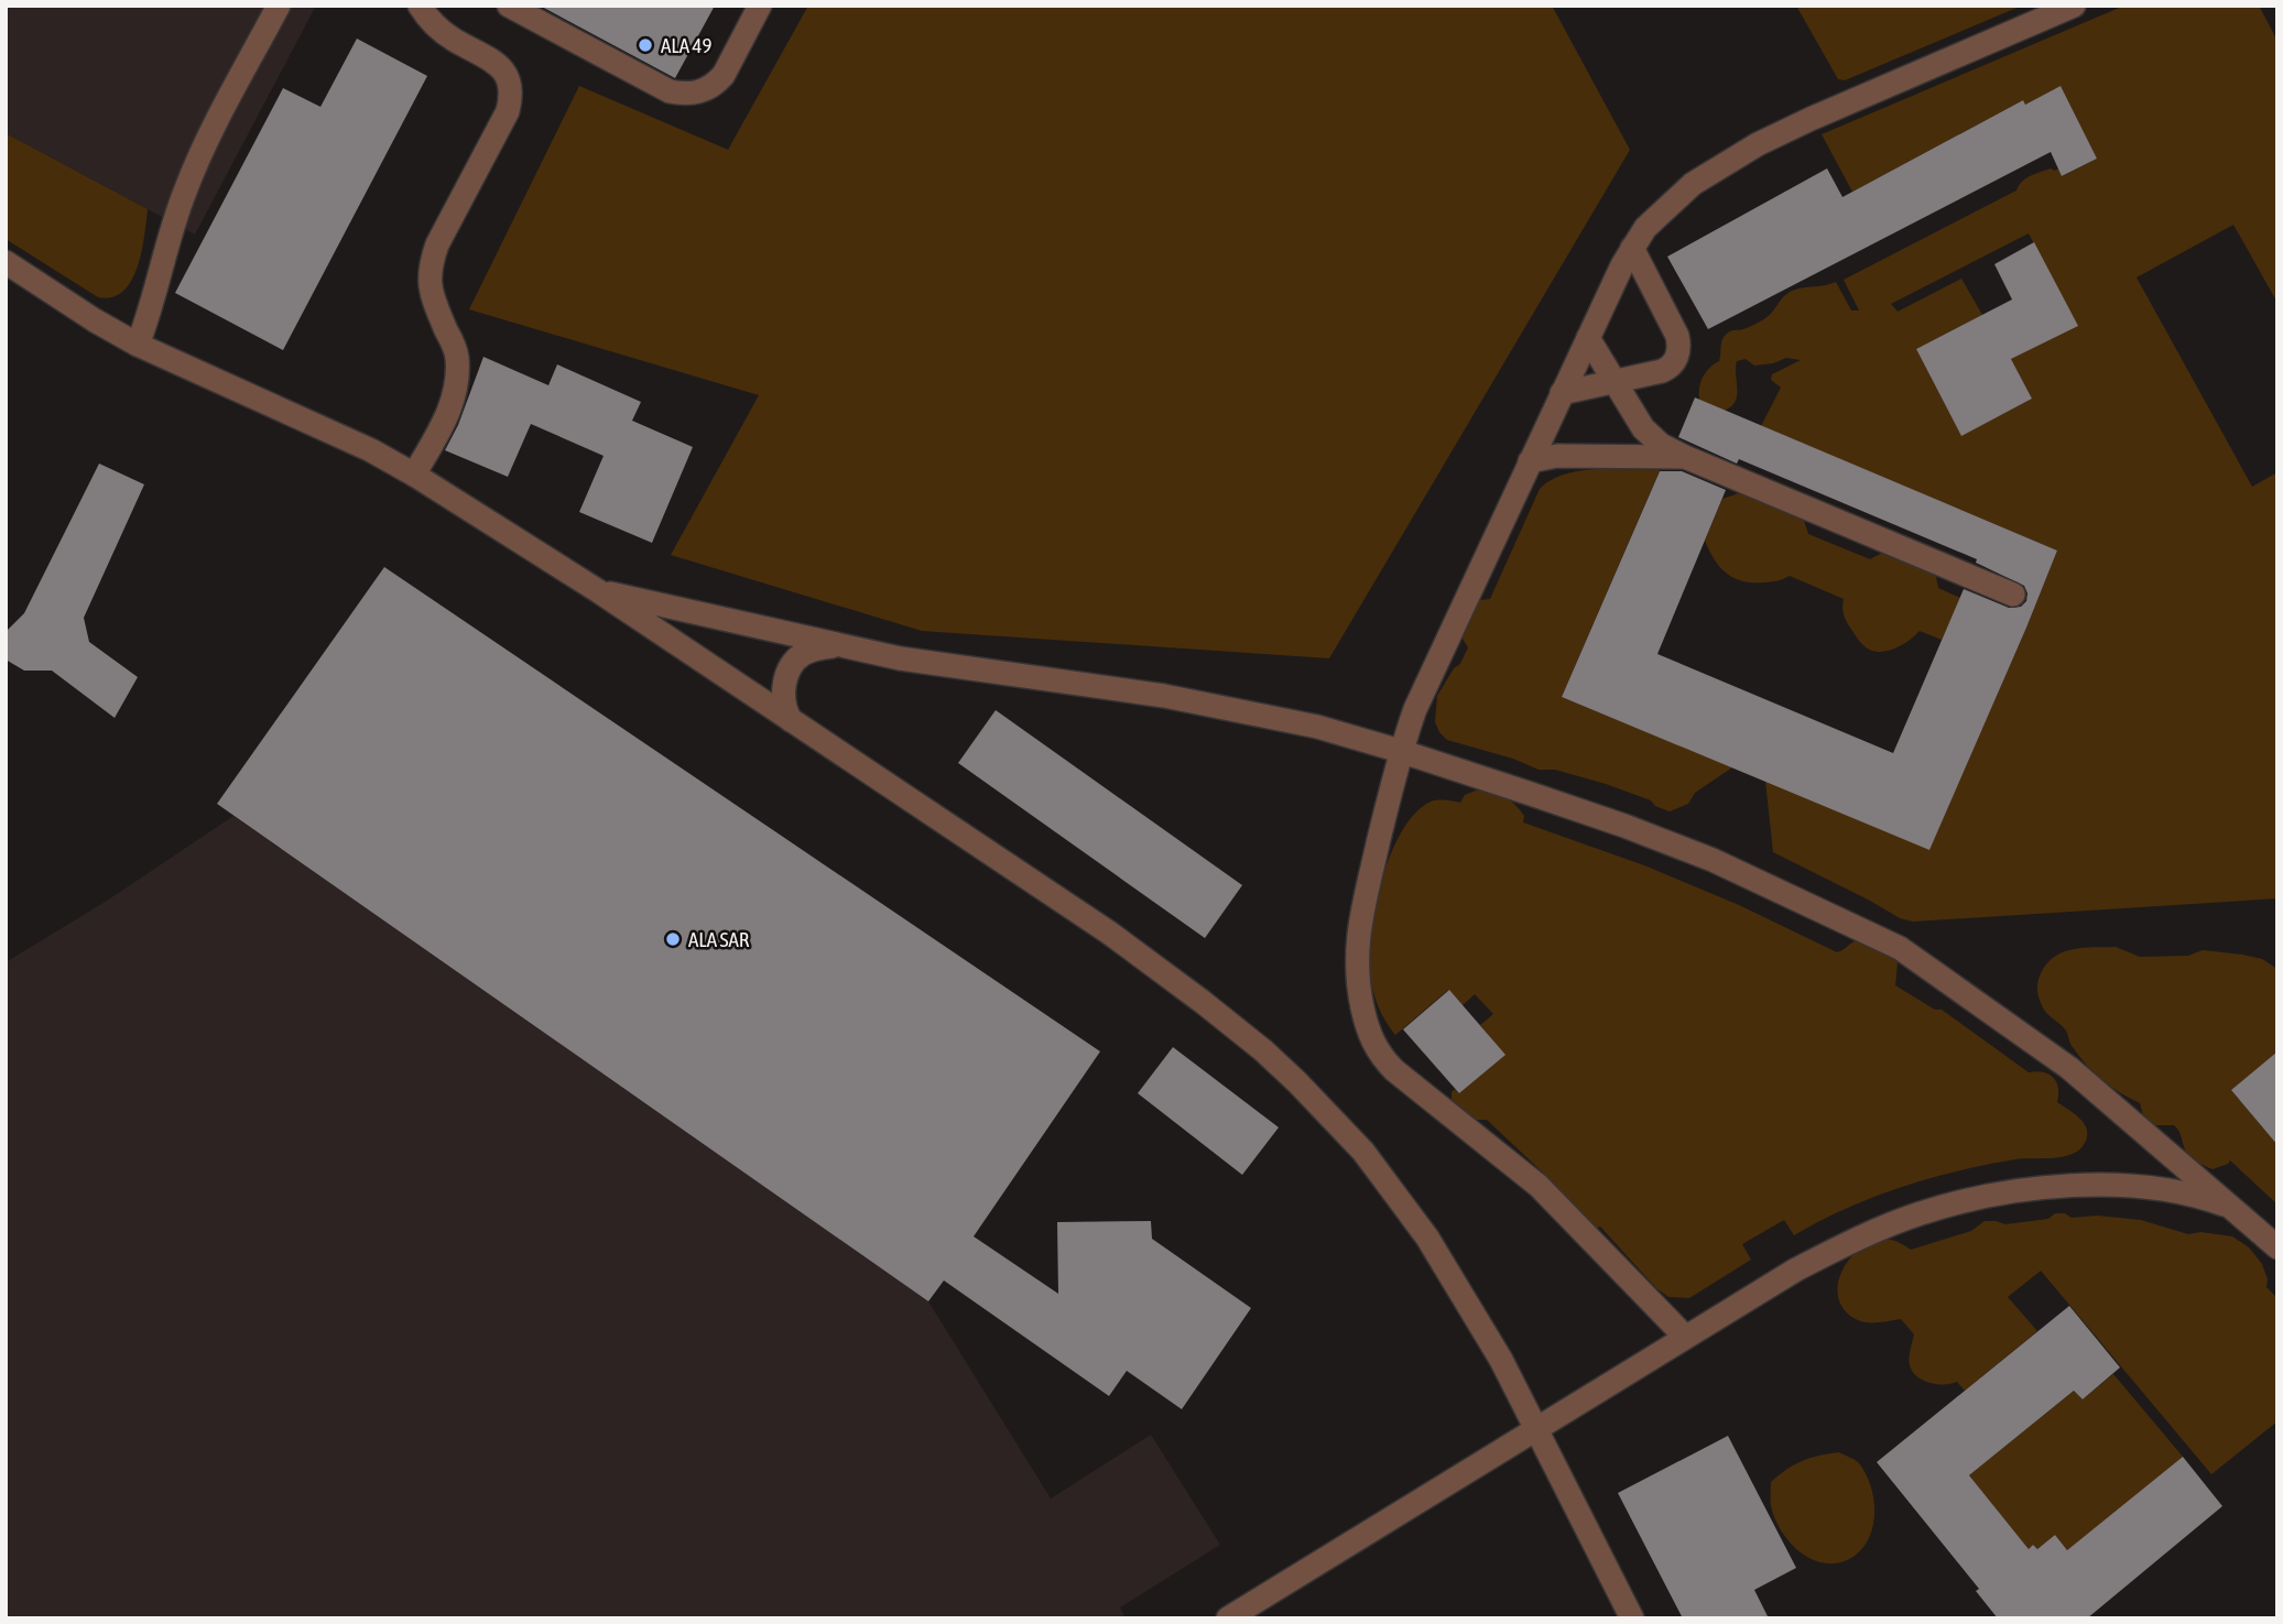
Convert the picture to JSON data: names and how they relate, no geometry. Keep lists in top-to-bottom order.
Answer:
{
  "places": ["ALA 49", "ALA SAR"]
}
